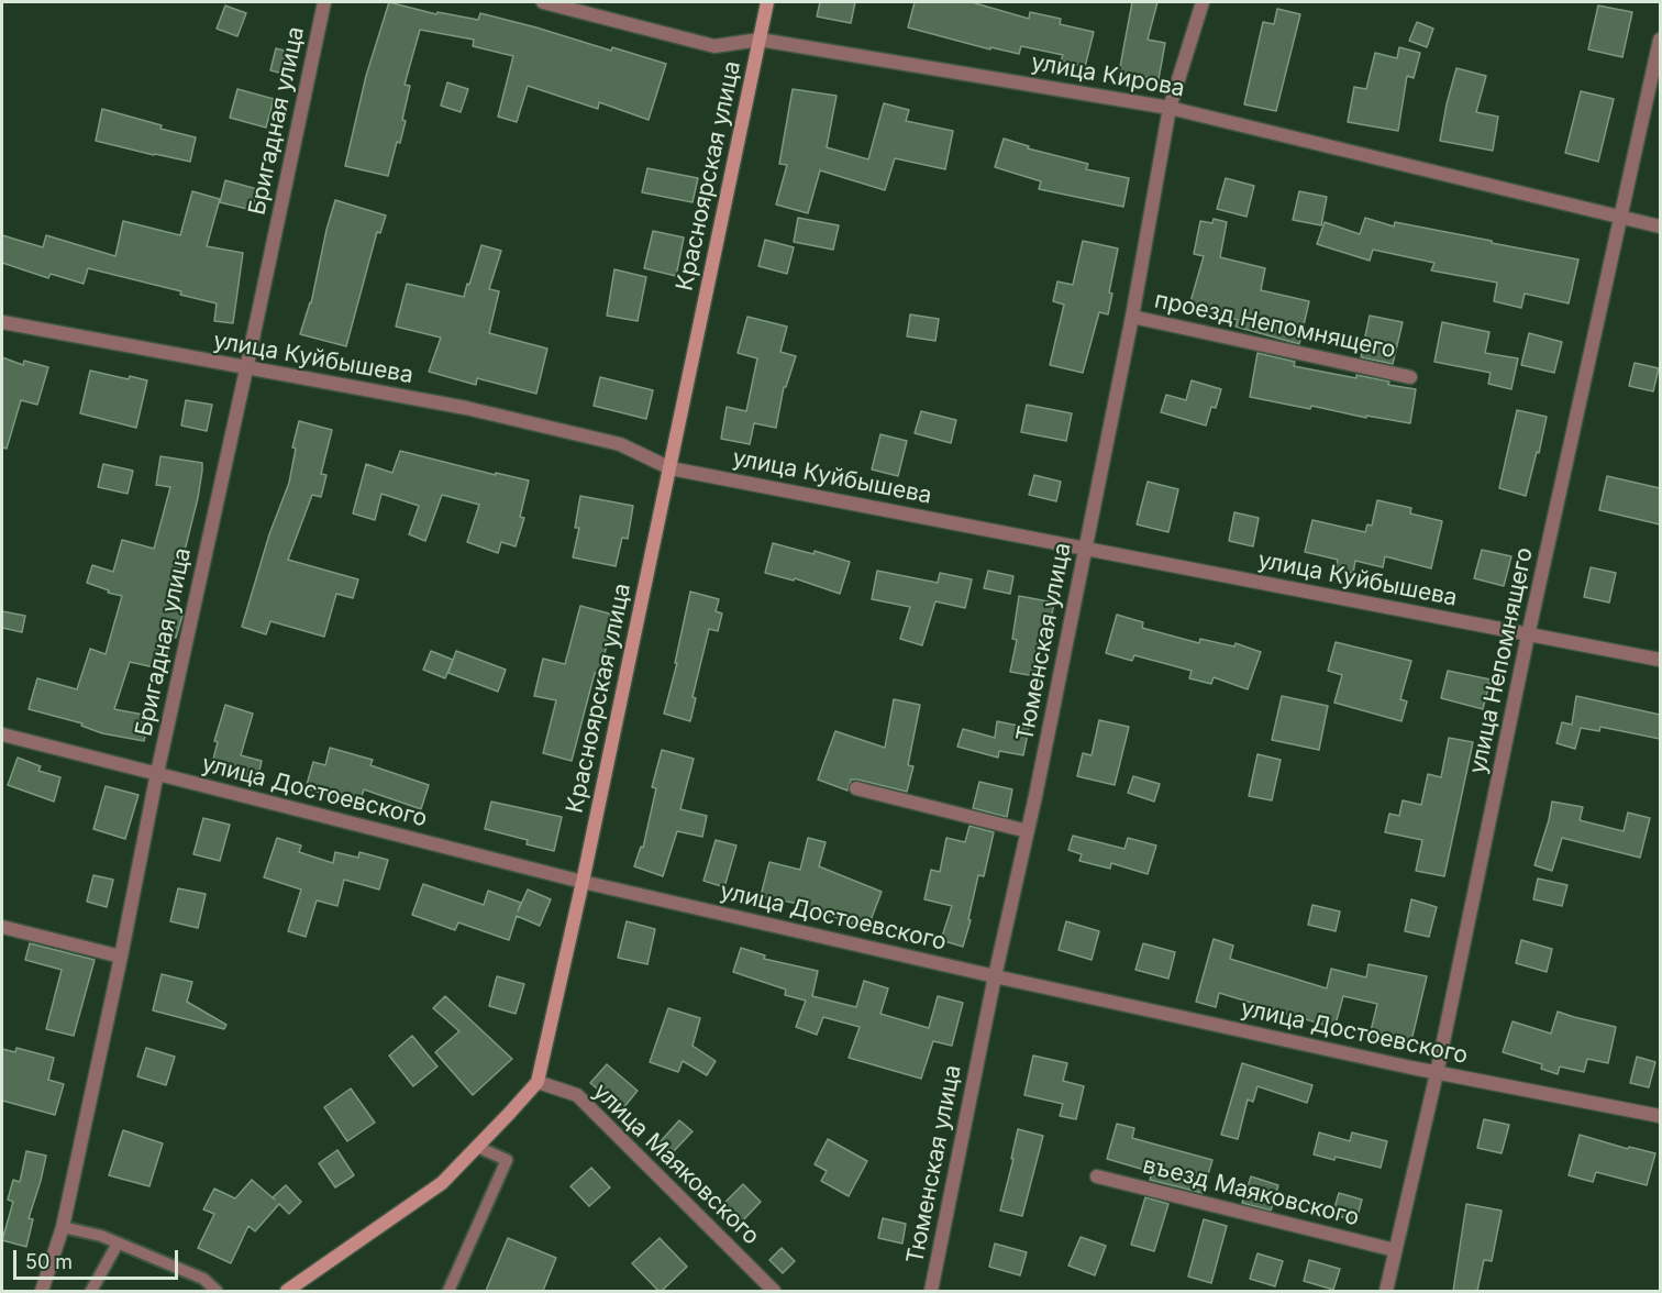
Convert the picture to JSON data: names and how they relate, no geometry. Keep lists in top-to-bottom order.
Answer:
{
  "streets": {
    "main road": ["Красноярская улица"],
    "street": [
      "улица Кирова",
      "Бригадная улица",
      "проезд Непомнящего",
      "улица Куйбышева",
      "Тюменская улица",
      "улица Непомнящего",
      "улица Достоевского",
      "улица Маяковского",
      "въезд Маяковского"
    ]
  },
  "crossings": [
    ["улица Кирова", "Красноярская улица"],
    ["улица Кирова", "Тюменская улица"],
    ["улица Кирова", "улица Непомнящего"],
    ["Бригадная улица", "улица Куйбышева"],
    ["Бригадная улица", "улица Достоевского"],
    ["Красноярская улица", "улица Куйбышева"],
    ["Красноярская улица", "улица Достоевского"],
    ["Красноярская улица", "улица Маяковского"],
    ["проезд Непомнящего", "Тюменская улица"],
    ["улица Куйбышева", "Тюменская улица"],
    ["улица Куйбышева", "улица Непомнящего"],
    ["Тюменская улица", "улица Достоевского"],
    ["улица Непомнящего", "улица Достоевского"],
    ["улица Непомнящего", "въезд Маяковского"]
  ],
  "scale_bar": "50 m"
}
